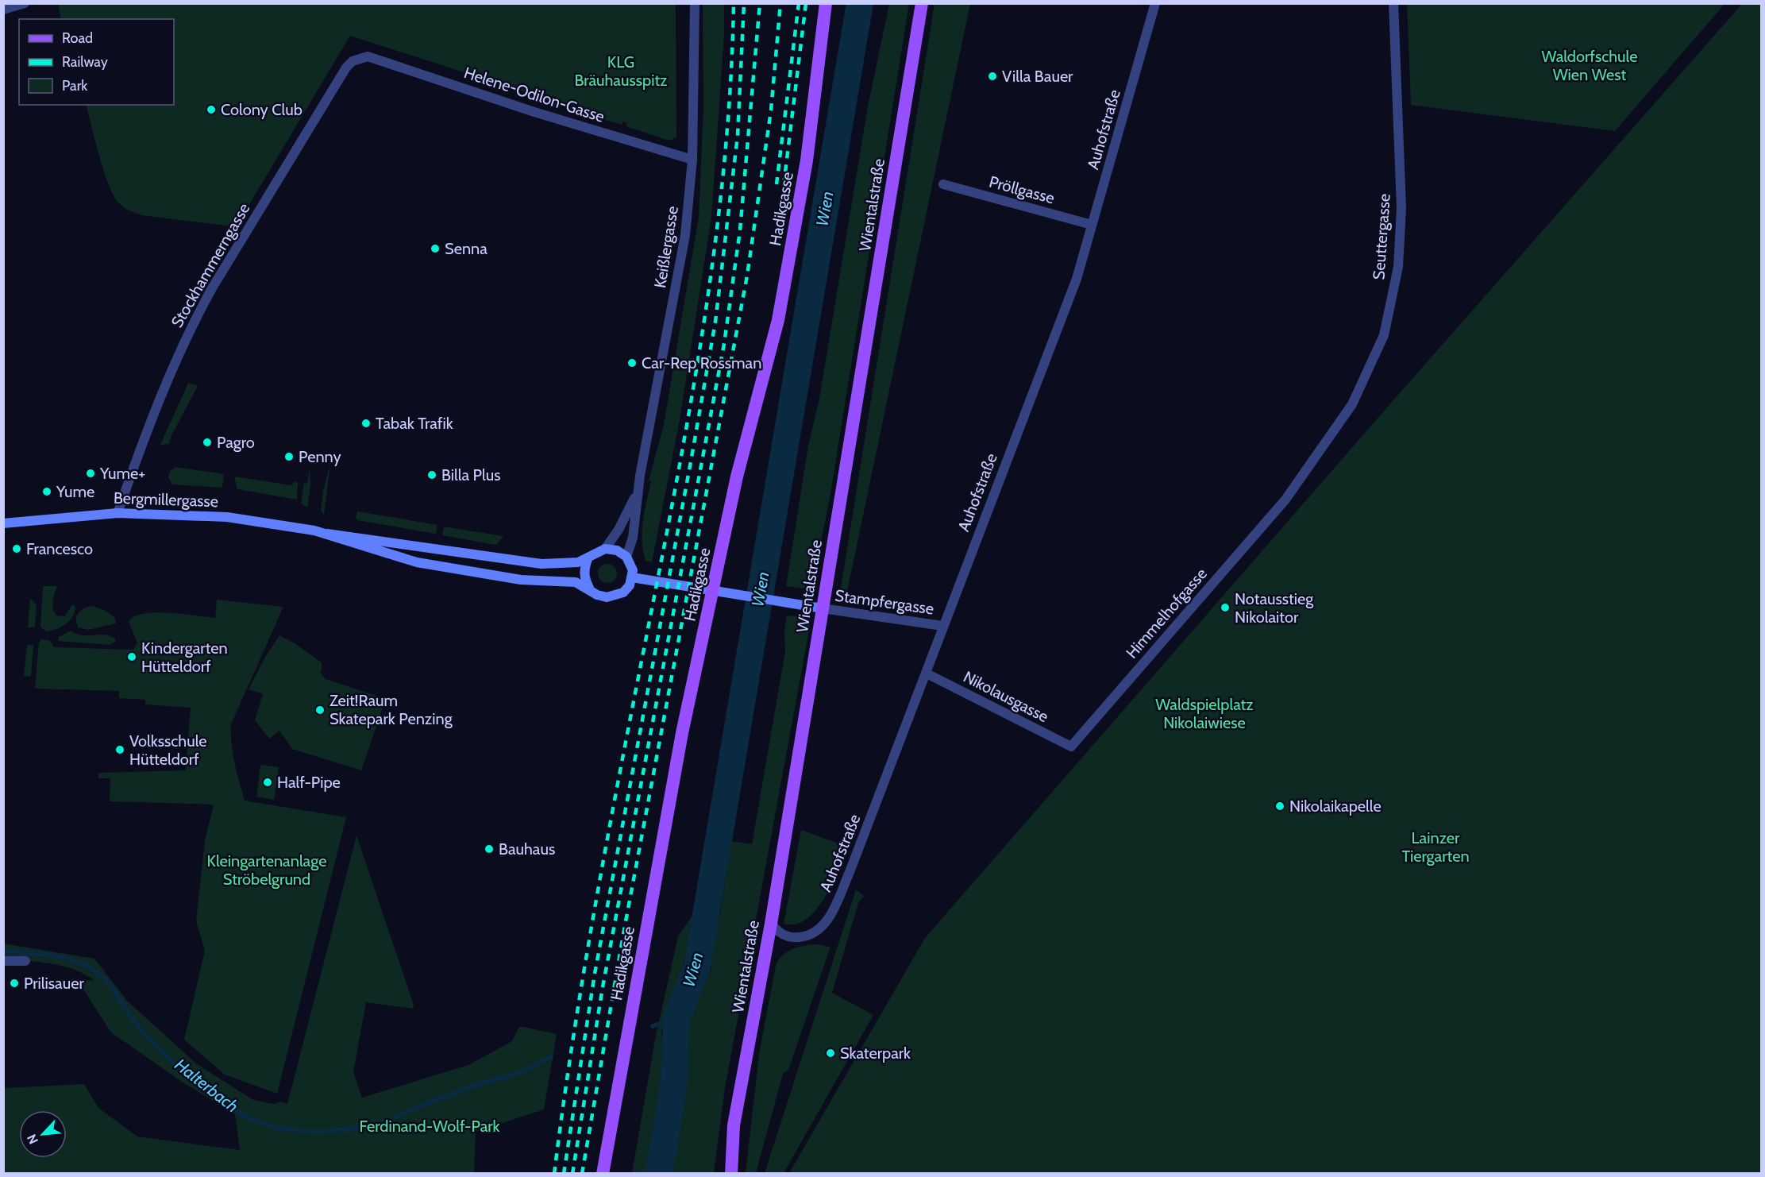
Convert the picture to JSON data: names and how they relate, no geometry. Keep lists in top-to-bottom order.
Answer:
{
  "streets": {
    "main road": ["Wientalstraße", "Hadikgasse", "Bergmillergasse"],
    "street": [
      "Helene-Odilon-Gasse",
      "Auhofstraße",
      "Pröllgasse",
      "Seuttergasse",
      "Keißlergasse",
      "Stockhammerngasse",
      "Stampfergasse",
      "Himmelhofgasse",
      "Nikolausgasse"
    ]
  },
  "crossings": [
    ["Helene-Odilon-Gasse", "Keißlergasse"],
    ["Helene-Odilon-Gasse", "Stockhammerngasse"],
    ["Auhofstraße", "Pröllgasse"],
    ["Auhofstraße", "Wientalstraße"],
    ["Auhofstraße", "Stampfergasse"],
    ["Auhofstraße", "Nikolausgasse"],
    ["Wientalstraße", "Stampfergasse"],
    ["Seuttergasse", "Himmelhofgasse"],
    ["Keißlergasse", "Bergmillergasse"],
    ["Stockhammerngasse", "Bergmillergasse"],
    ["Himmelhofgasse", "Nikolausgasse"]
  ],
  "water": ["Wien", "Halterbach"],
  "parks": [
    "Waldorfschule Wien West",
    "KLG Bräuhausspitz",
    "Waldspielplatz Nikolaiwiese",
    "Lainzer Tiergarten",
    "Kleingartenanlage Ströbelgrund",
    "Ferdinand-Wolf-Park"
  ],
  "places": [
    "Villa Bauer",
    "Colony Club",
    "Senna",
    "Car-Rep Rossman",
    "Tabak Trafik",
    "Pagro",
    "Penny",
    "Yume+",
    "Billa Plus",
    "Yume",
    "Francesco",
    "Notausstieg Nikolaitor",
    "Kindergarten Hütteldorf",
    "Zeit!Raum Skatepark Penzing",
    "Volksschule Hütteldorf",
    "Half-Pipe",
    "Nikolaikapelle",
    "Bauhaus",
    "Prilisauer",
    "Skaterpark"
  ],
  "legend": ["Road", "Railway", "Park"],
  "north": "bottom left"
}
